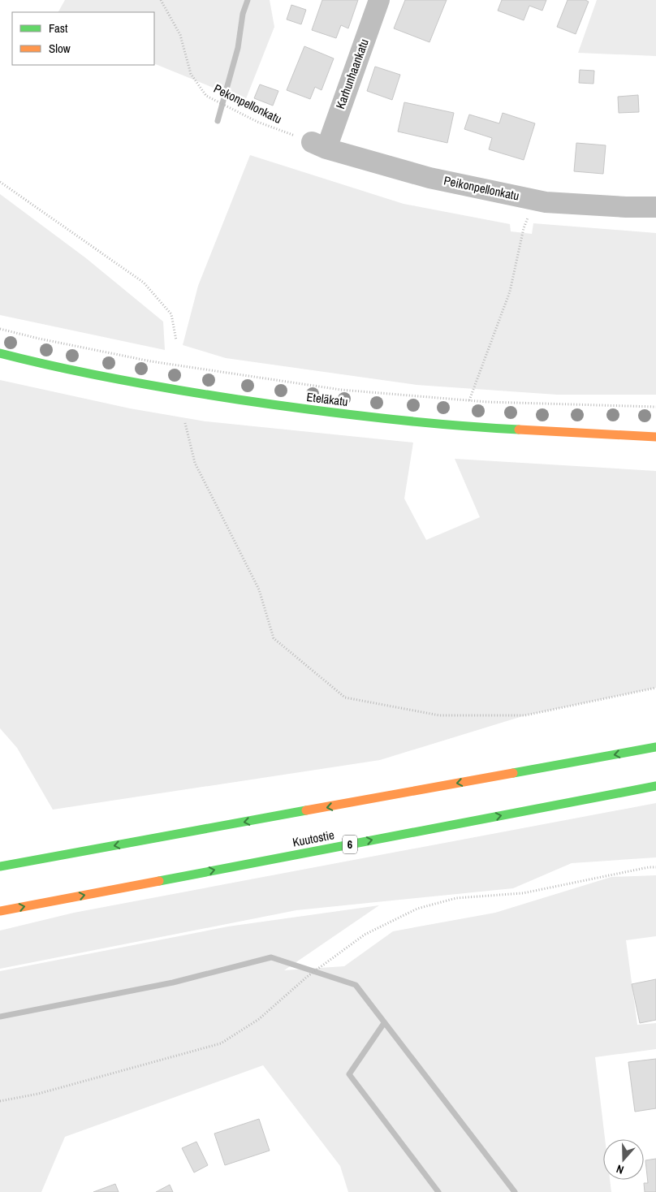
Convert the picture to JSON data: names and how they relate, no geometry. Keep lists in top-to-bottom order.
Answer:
{
  "streets": {
    "main road": ["Eteläkatu", "Kuutostie", "6"],
    "street": ["Karhunhaankatu", "Peikonpellonkatu"],
    "path": ["Pekonpellonkatu"]
  },
  "crossings": [
    ["Karhunhaankatu", "Pekonpellonkatu"],
    ["Karhunhaankatu", "Peikonpellonkatu"],
    ["Pekonpellonkatu", "Peikonpellonkatu"]
  ],
  "legend": ["Fast", "Slow"],
  "north": "bottom"
}
